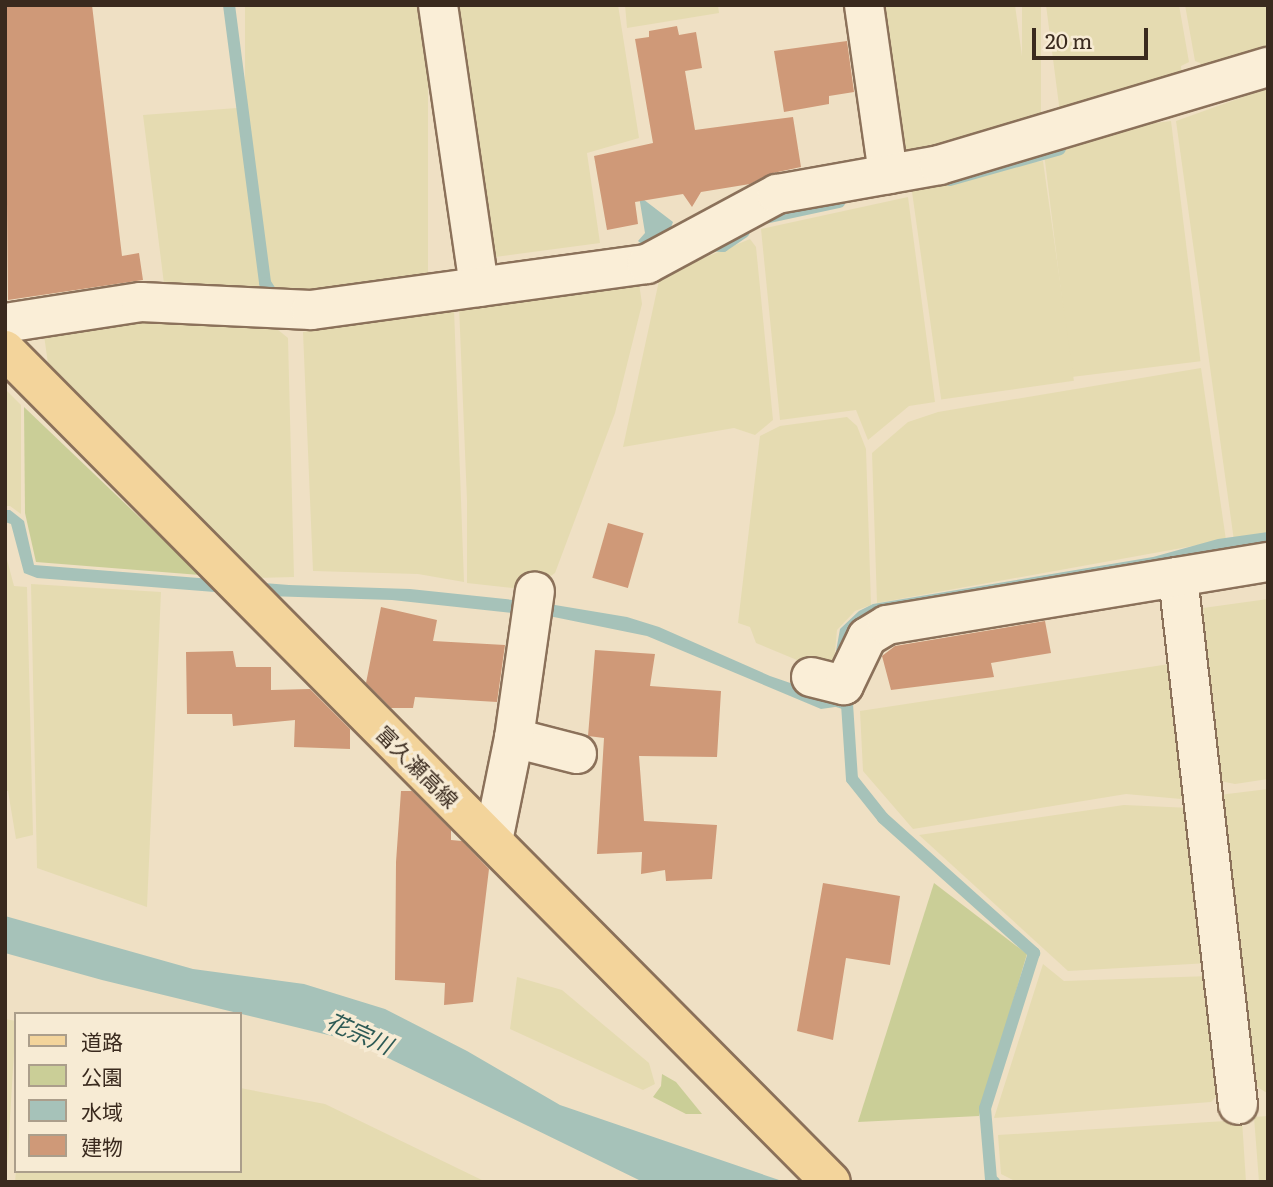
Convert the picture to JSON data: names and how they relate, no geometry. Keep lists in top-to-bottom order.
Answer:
{
  "streets": {
    "main road": ["富久瀬高線"]
  },
  "water": ["花宗川"],
  "legend": [
    "道路",
    "公園",
    "水域",
    "建物"
  ],
  "scale_bar": "20 m"
}
